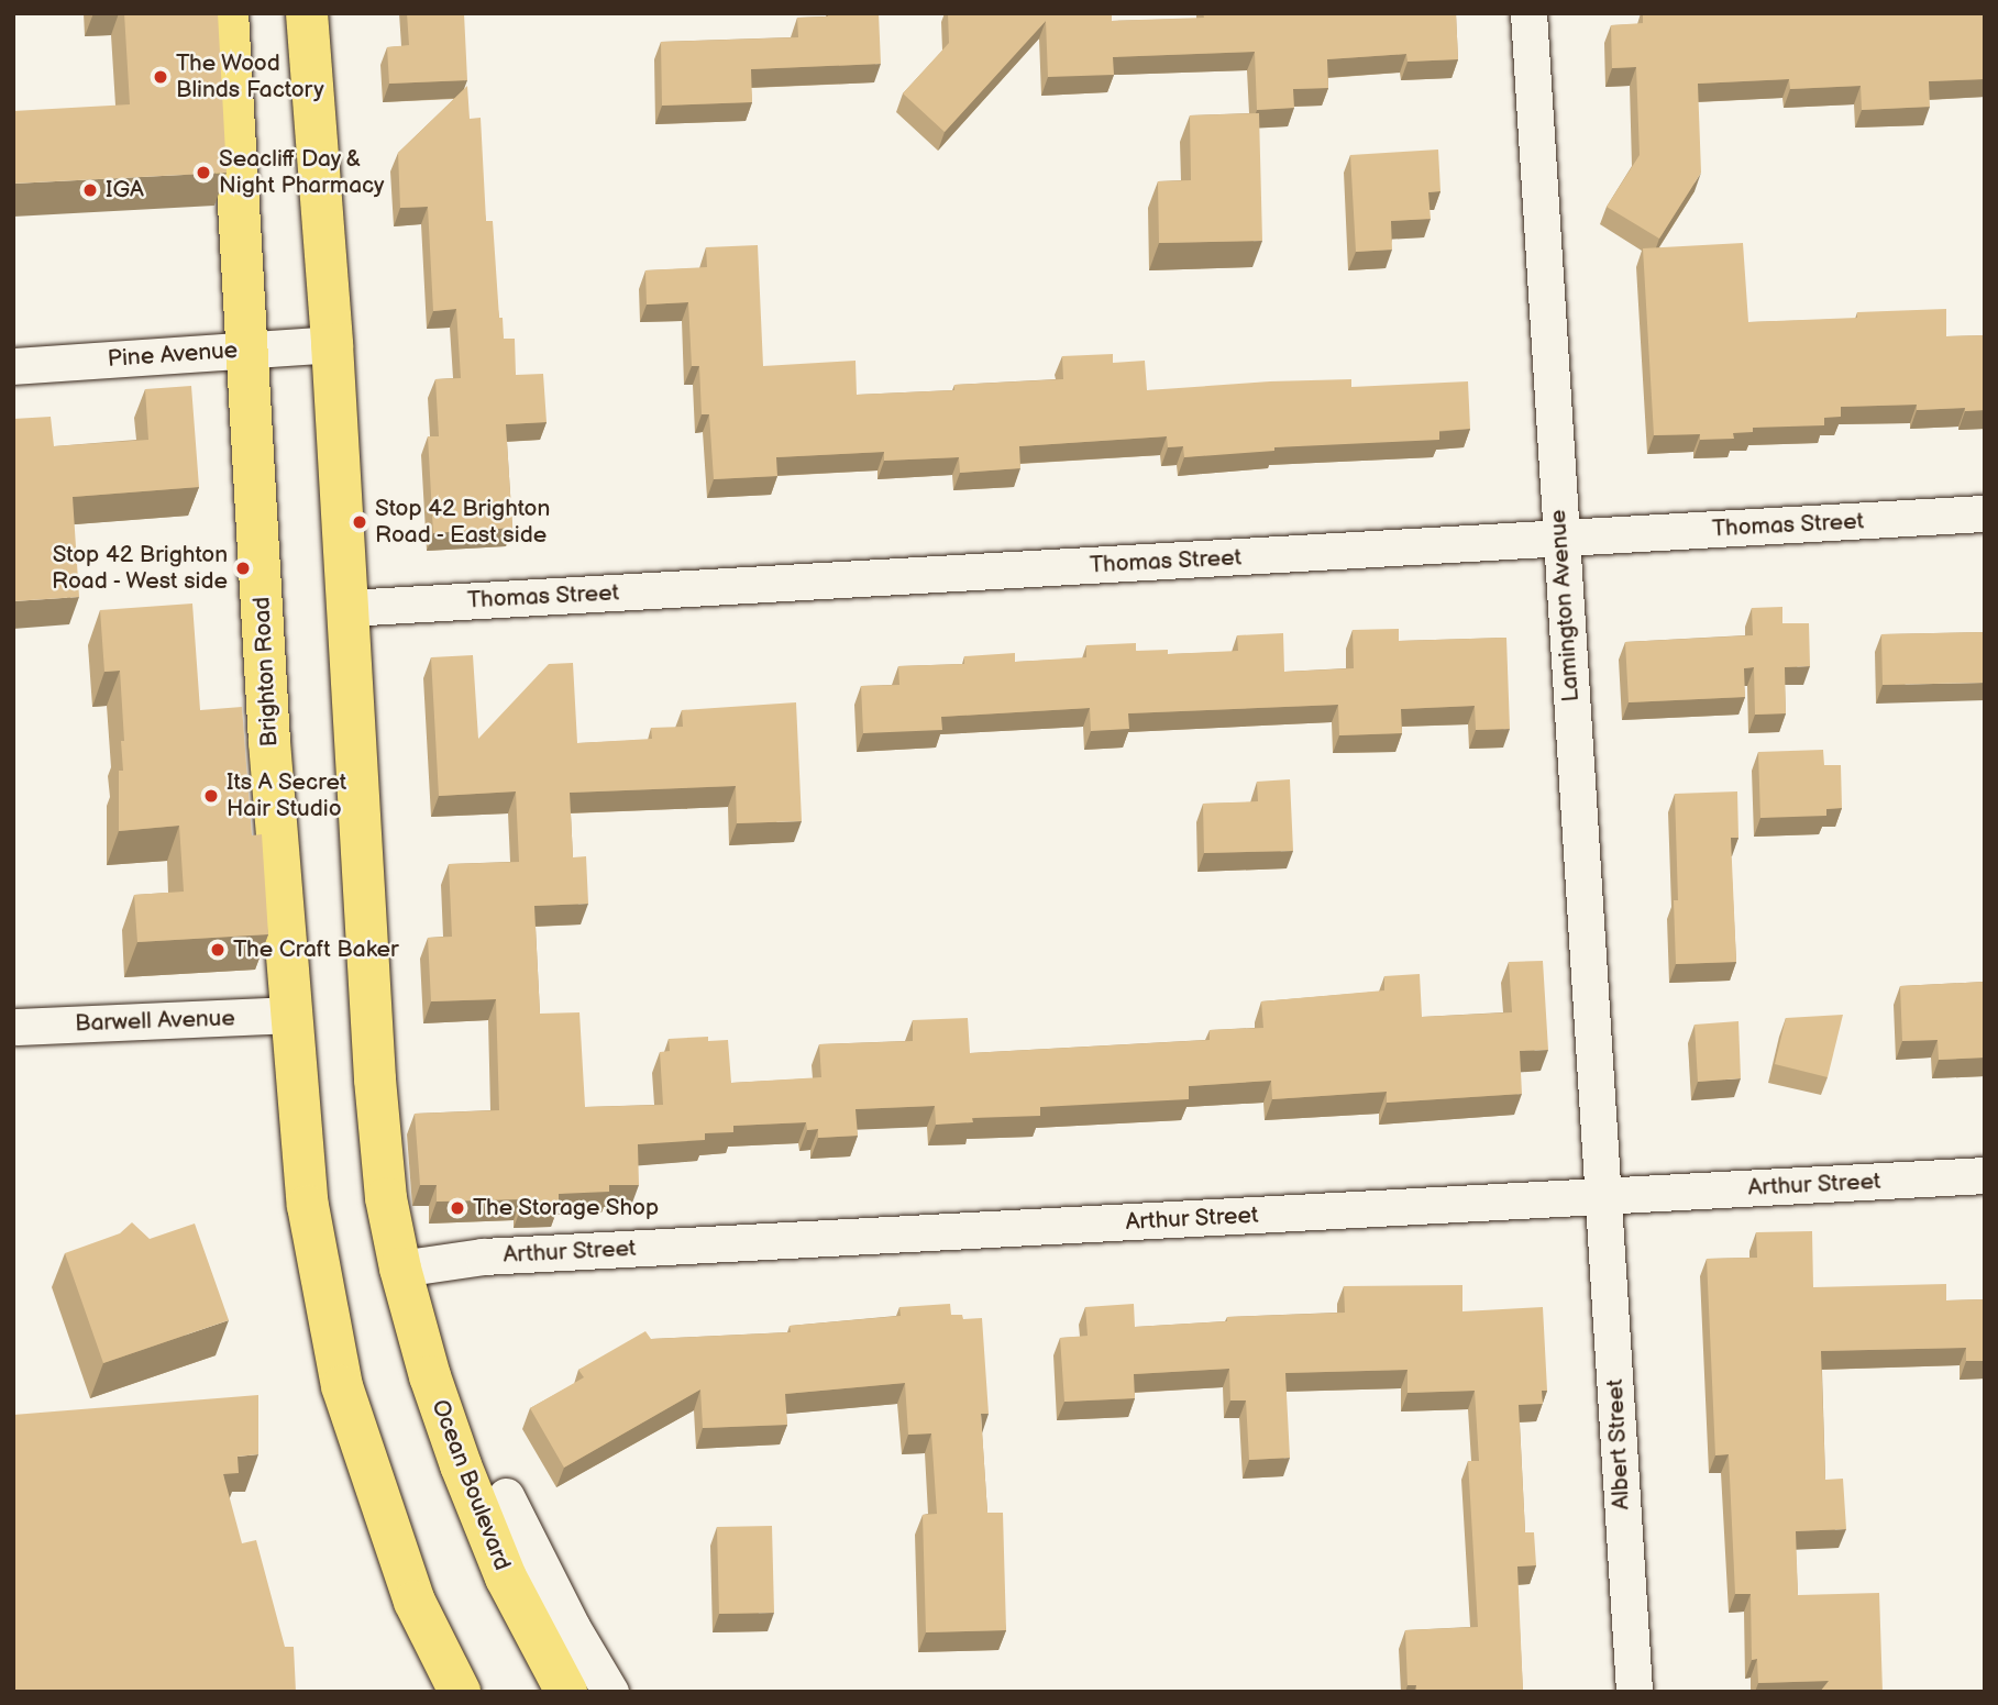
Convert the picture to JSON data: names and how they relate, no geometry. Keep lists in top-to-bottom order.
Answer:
{
  "streets": {
    "main road": ["Brighton Road", "Ocean Boulevard"],
    "street": [
      "Pine Avenue",
      "Thomas Street",
      "Lamington Avenue",
      "Barwell Avenue",
      "Arthur Street",
      "Albert Street"
    ]
  },
  "crossings": [
    ["Pine Avenue", "Brighton Road"],
    ["Thomas Street", "Lamington Avenue"],
    ["Lamington Avenue", "Arthur Street"],
    ["Lamington Avenue", "Albert Street"],
    ["Brighton Road", "Barwell Avenue"],
    ["Arthur Street", "Albert Street"],
    ["Arthur Street", "Ocean Boulevard"]
  ],
  "places": [
    "The Wood Blinds Factory",
    "Seacliff Day & Night Pharmacy",
    "IGA",
    "Stop 42 Brighton Road - East side",
    "Stop 42 Brighton Road - West side",
    "Its A Secret Hair Studio",
    "The Craft Baker",
    "The Storage Shop"
  ]
}
